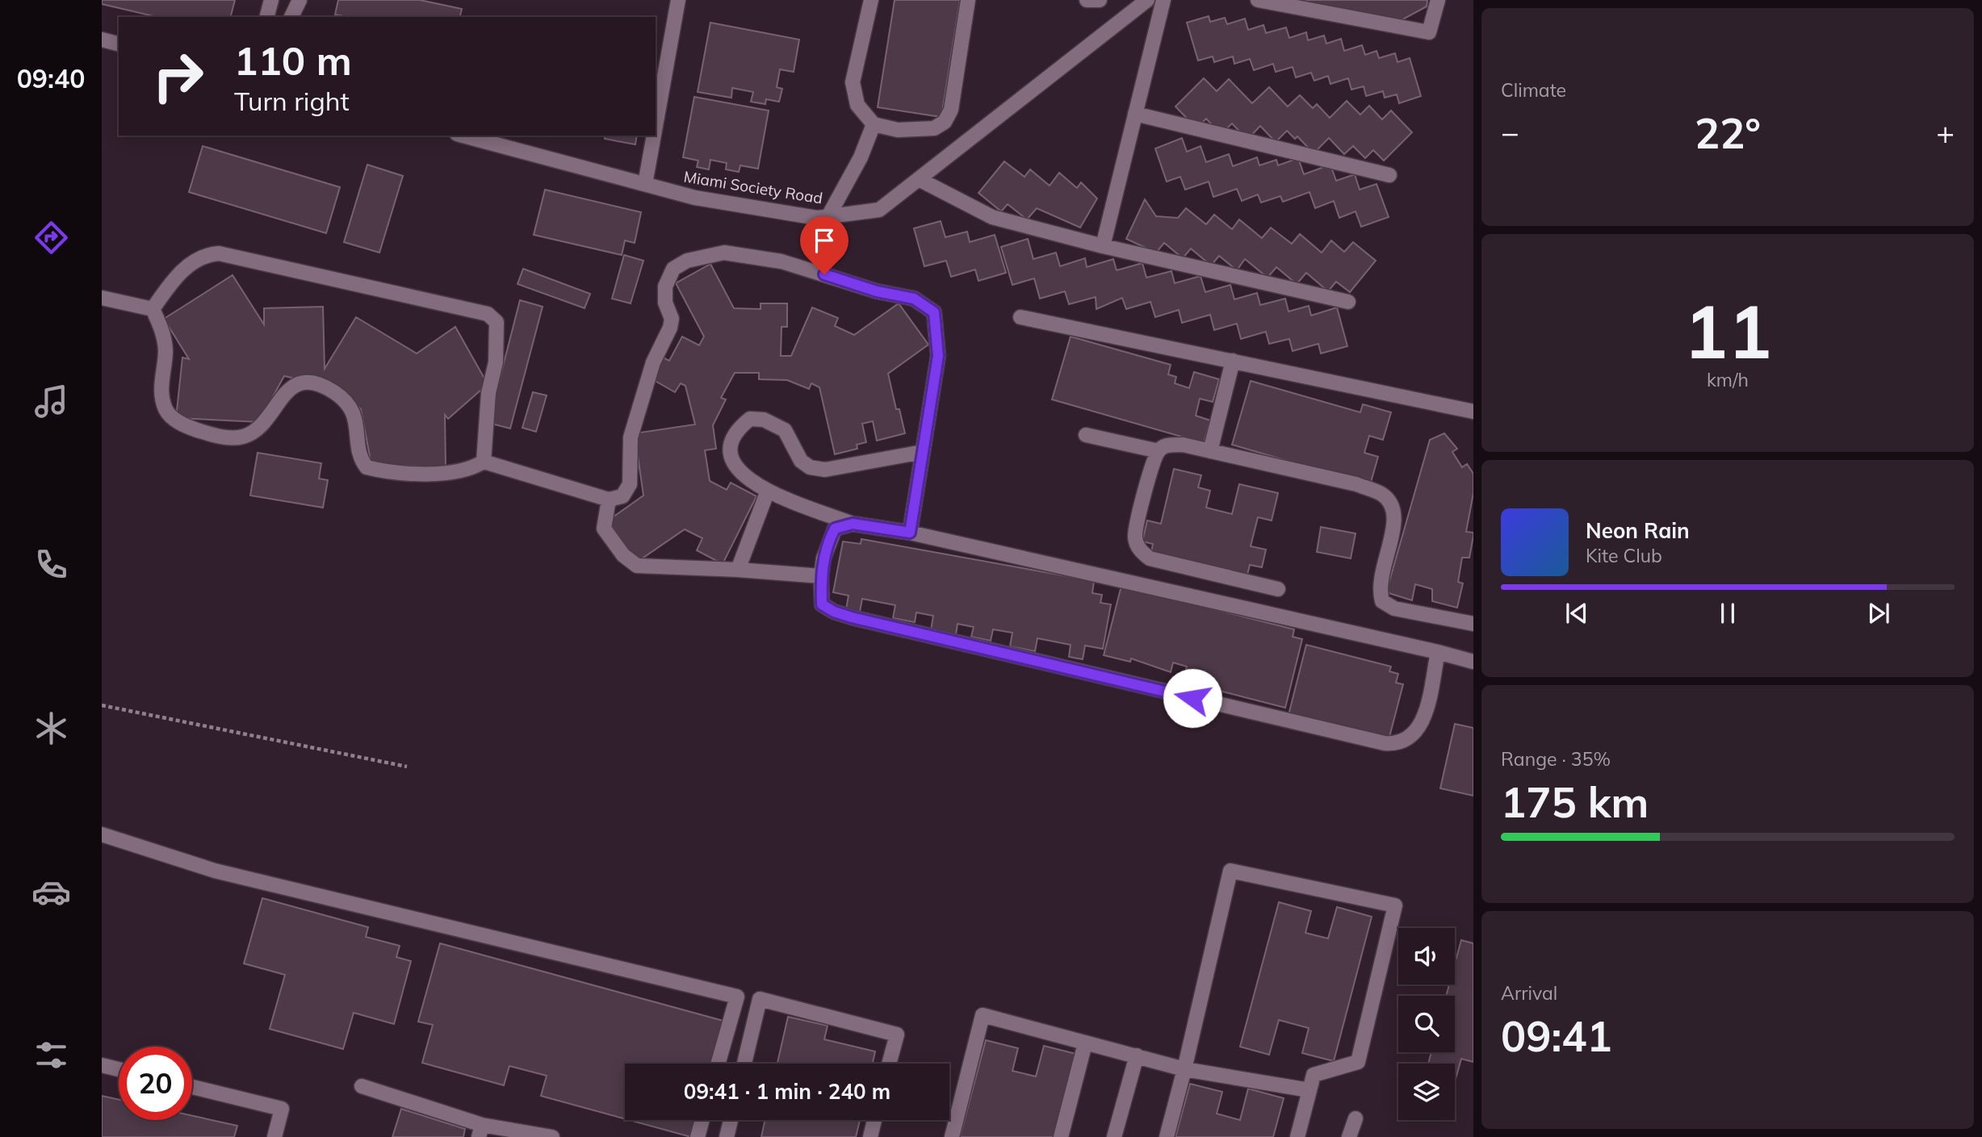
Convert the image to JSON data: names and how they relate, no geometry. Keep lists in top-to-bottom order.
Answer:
{
  "streets": {
    "street": ["Miami Society Road"]
  },
  "page": {
    "tabs": "09:40",
    "tile": [
      "Climate",
      ["11", "km/h"],
      ["Range · 35%", "175 km"],
      ["Arrival", "09:41"]
    ],
    "turn": ["110 m", "Turn right"],
    "heat": ["−", "22°", "+"],
    "song": ["Neon Rain", "Kite Club"],
    "limit": "20",
    "trip": "09:41 · 1 min · 240 m"
  }
}
